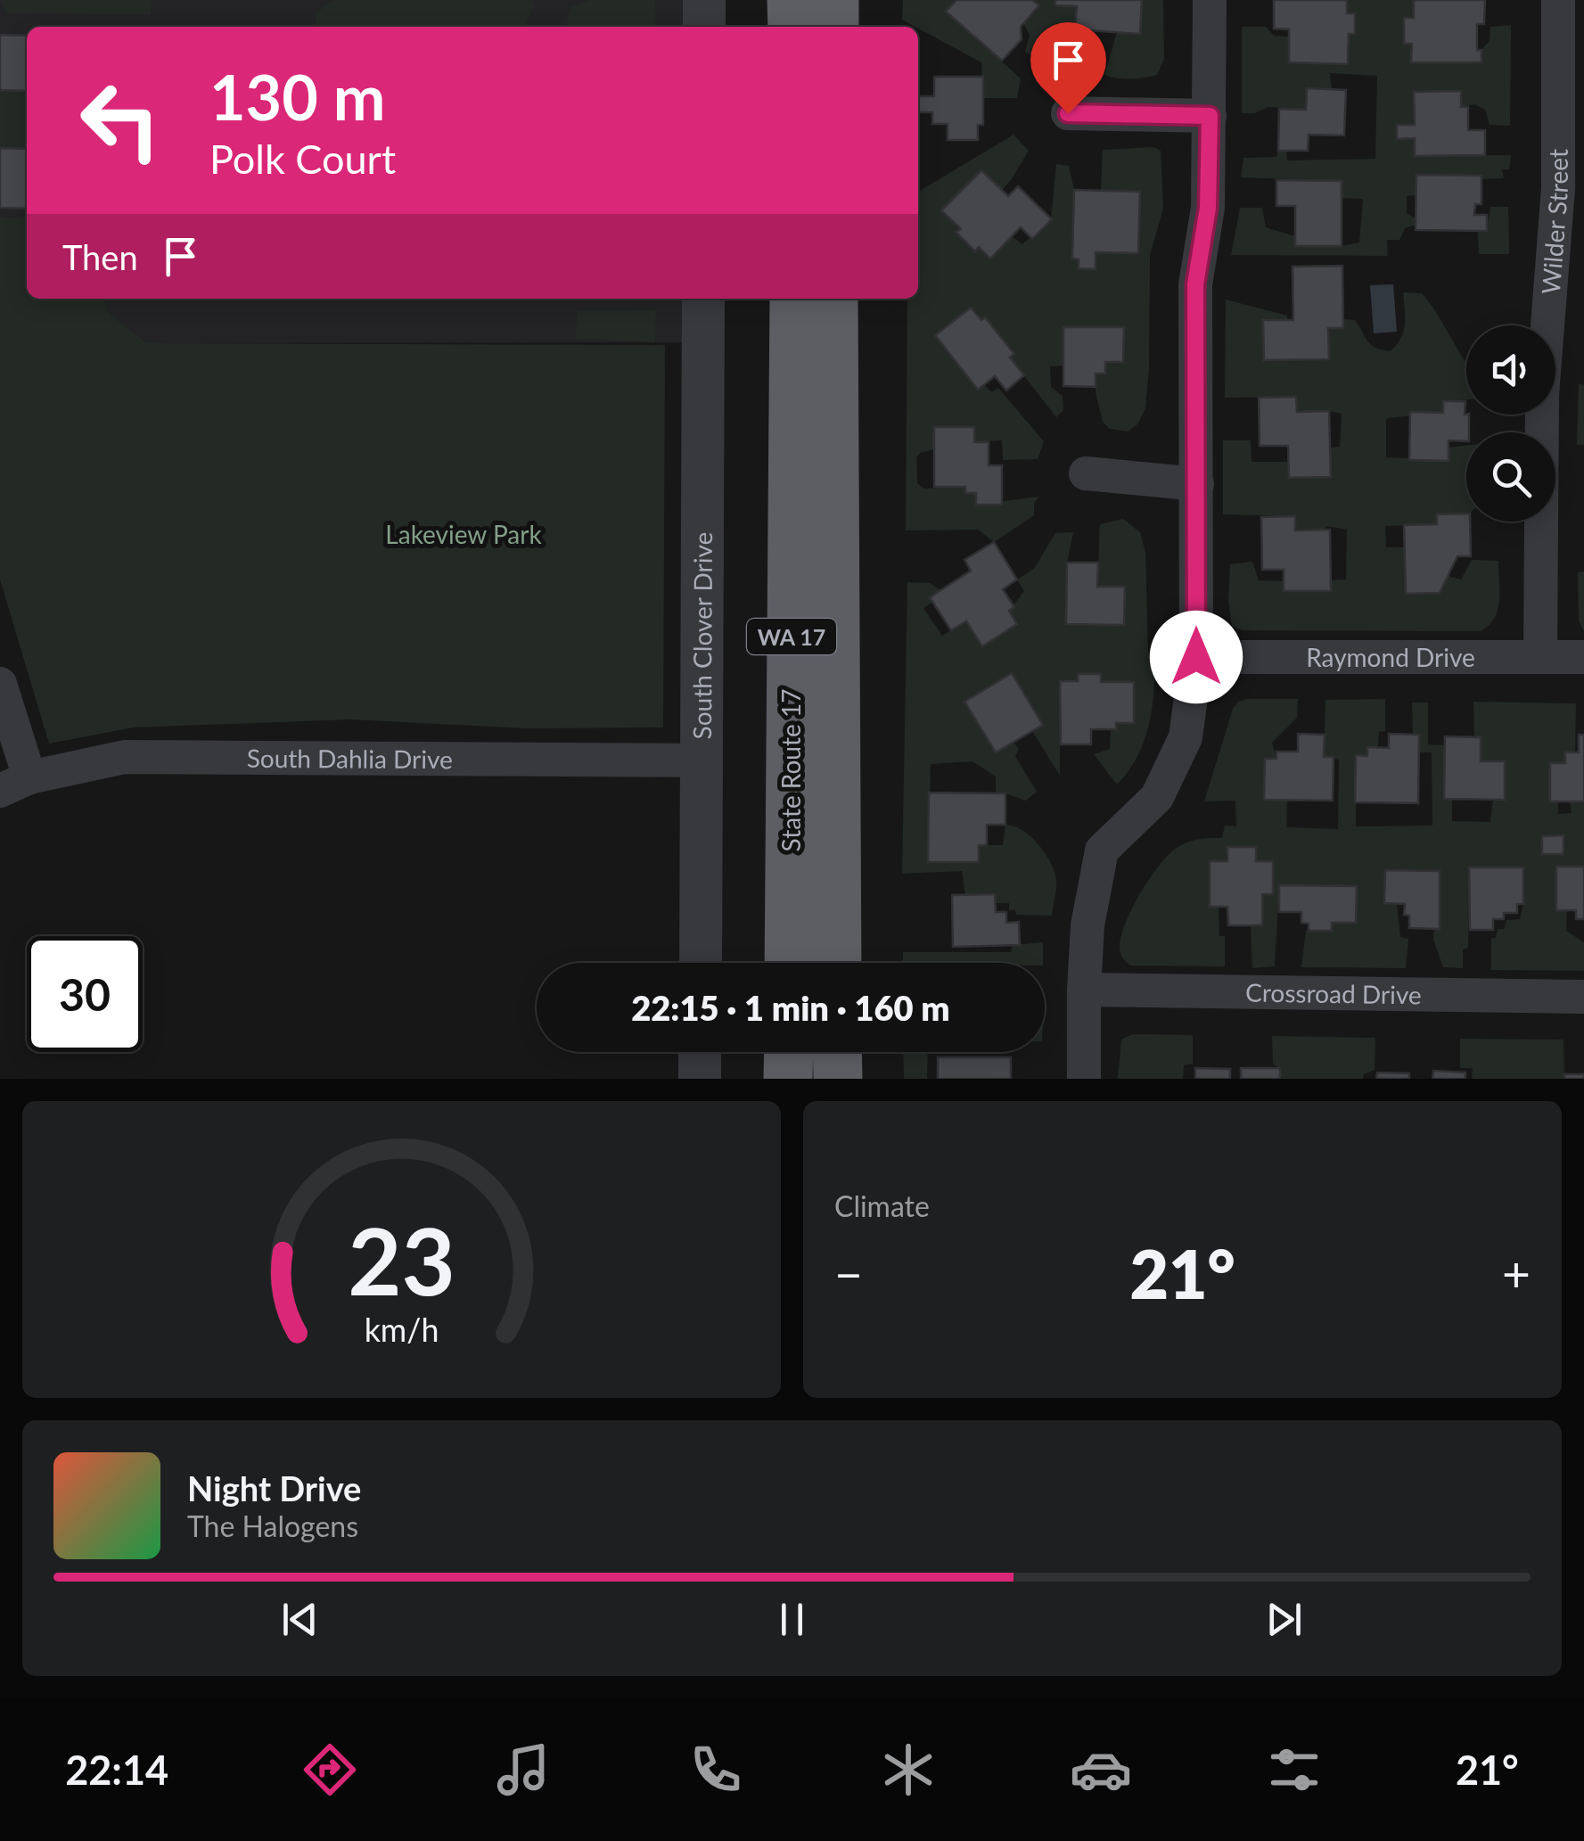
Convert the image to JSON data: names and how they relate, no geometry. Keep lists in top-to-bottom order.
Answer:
{
  "streets": {
    "highway": ["WA 17", "State Route 17"],
    "street": [
      "Wilder Street",
      "South Clover Drive",
      "Raymond Drive",
      "South Dahlia Drive",
      "Crossroad Drive"
    ]
  },
  "crossings": [
    ["Wilder Street", "Raymond Drive"],
    ["South Clover Drive", "South Dahlia Drive"]
  ],
  "parks": ["Lakeview Park"],
  "page": {
    "turn": ["130 m", "Polk Court"],
    "then": "Then",
    "limit": "30",
    "trip": "22:15 · 1 min · 160 m",
    "tile": "Climate",
    "heat": ["−", "21°", "+"],
    "song": ["Night Drive", "The Halogens"],
    "tabs": ["22:14", "21°"],
    "gauge": ["23", "km/h"]
  }
}
